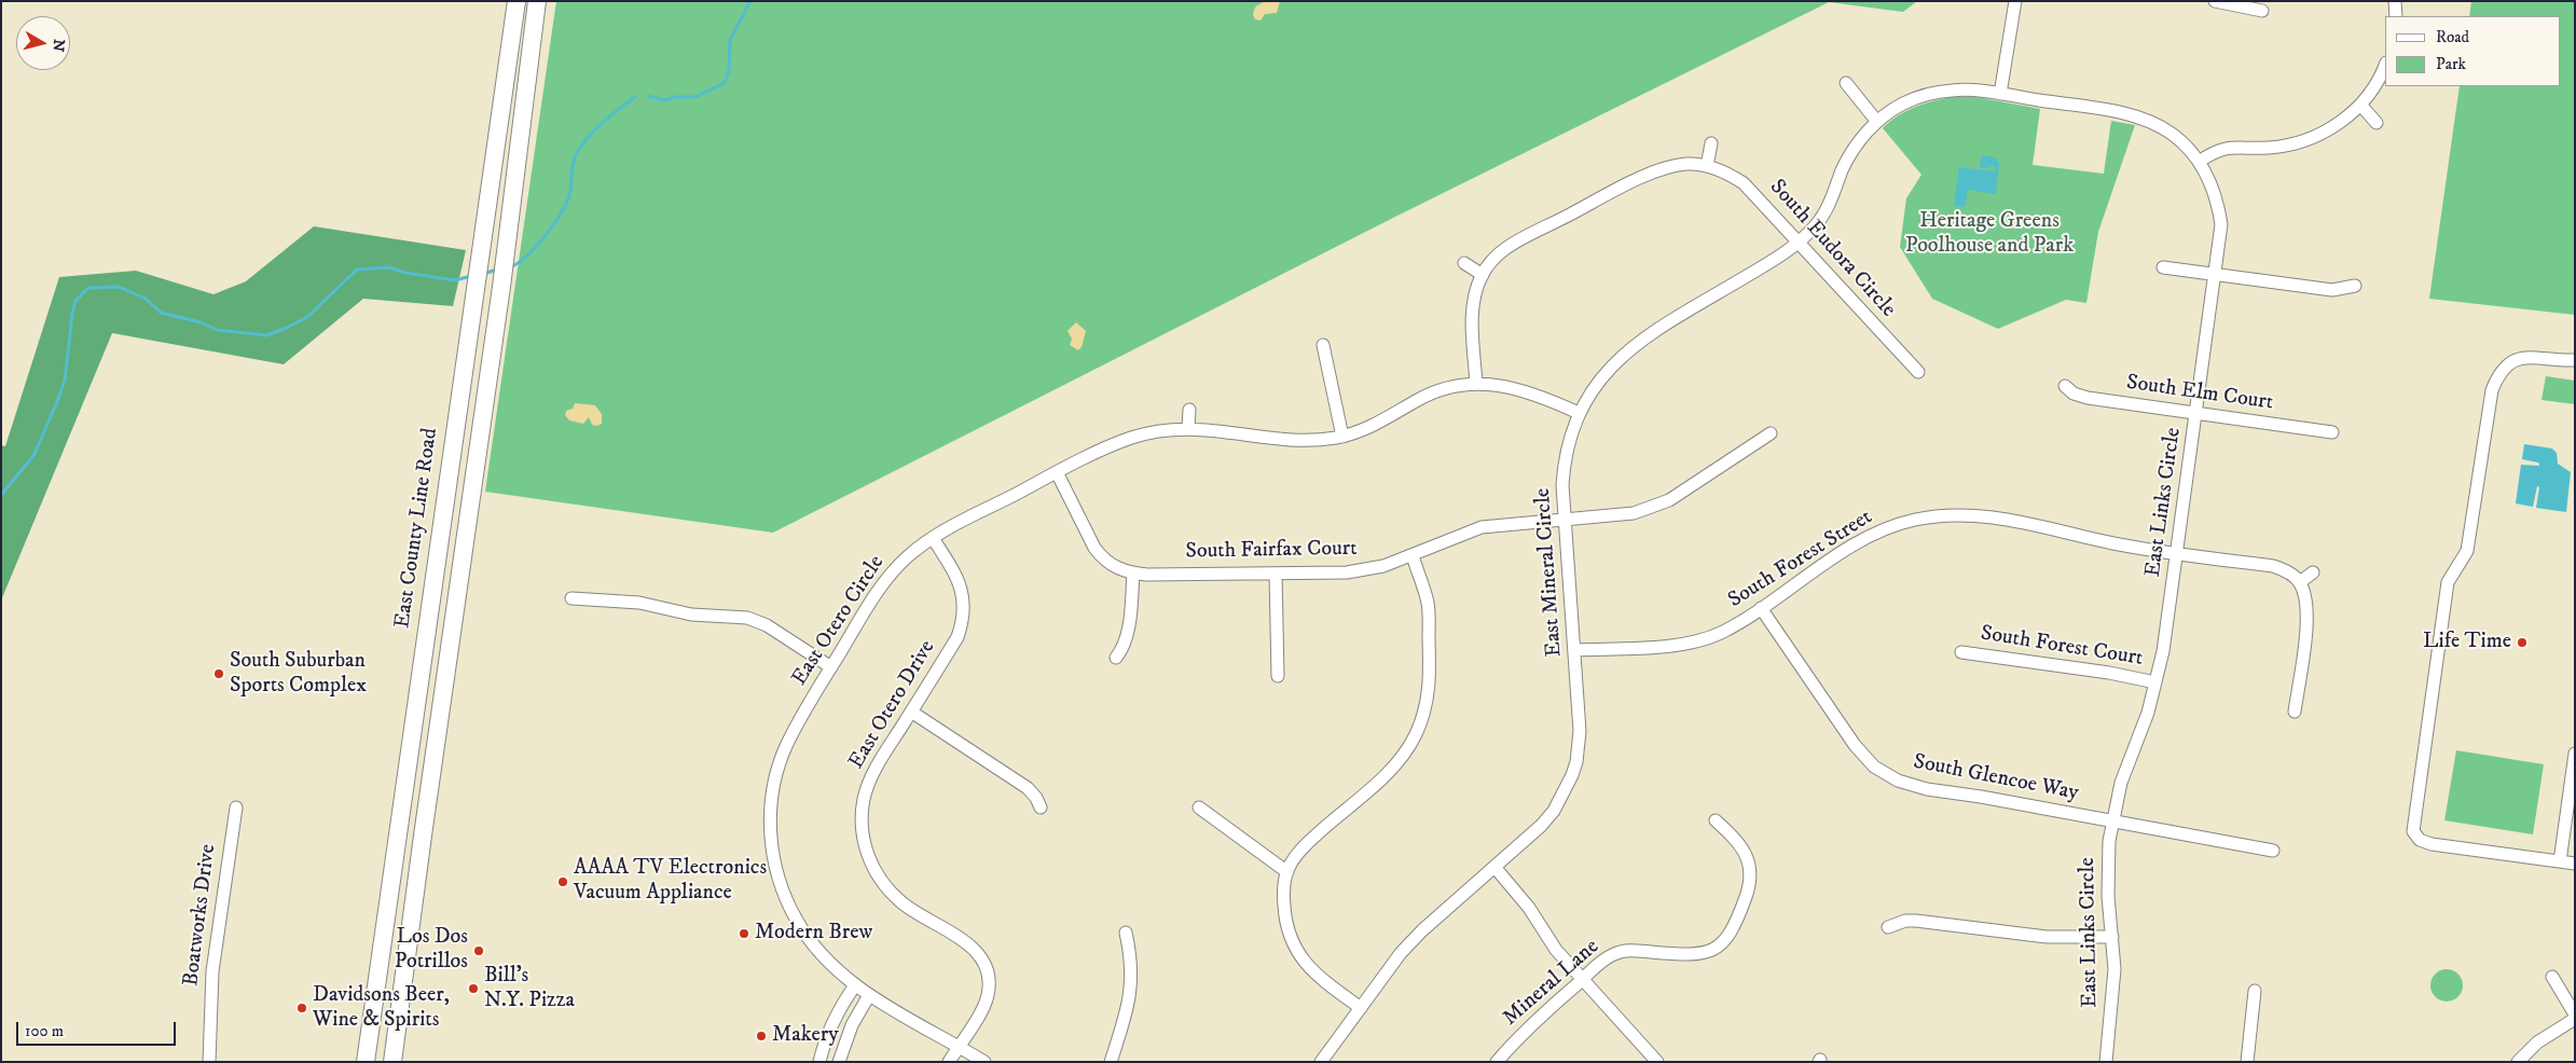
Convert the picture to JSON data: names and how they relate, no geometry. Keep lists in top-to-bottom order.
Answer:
{
  "streets": {
    "main road": ["East County Line Road"],
    "street": [
      "South Eudora Circle",
      "South Elm Court",
      "East Links Circle",
      "South Fairfax Court",
      "South Forest Street",
      "East Mineral Circle",
      "East Otero Circle",
      "South Forest Court",
      "East Otero Drive",
      "South Glencoe Way",
      "Boatworks Drive",
      "Mineral Lane"
    ]
  },
  "crossings": [
    ["South Eudora Circle", "East Mineral Circle"],
    ["South Eudora Circle", "East Otero Circle"],
    ["South Elm Court", "East Links Circle"],
    ["East Links Circle", "South Forest Street"],
    ["East Links Circle", "East Mineral Circle"],
    ["East Links Circle", "South Forest Court"],
    ["East Links Circle", "South Glencoe Way"],
    ["South Fairfax Court", "East Mineral Circle"],
    ["South Fairfax Court", "East Otero Circle"],
    ["South Forest Street", "East Mineral Circle"],
    ["South Forest Street", "South Glencoe Way"],
    ["East Mineral Circle", "East Otero Circle"],
    ["East Otero Circle", "East Otero Drive"]
  ],
  "parks": ["Heritage Greens Poolhouse and Park"],
  "places": [
    "Life Time",
    "South Suburban Sports Complex",
    "AAAA TV Electronics Vacuum Appliance",
    "Modern Brew",
    "Los Dos Potrillos",
    "Bill's N.Y. Pizza",
    "Davidsons Beer, Wine & Spirits",
    "Makery"
  ],
  "legend": ["Road", "Park"],
  "scale_bar": "100 m",
  "north": "right"
}
